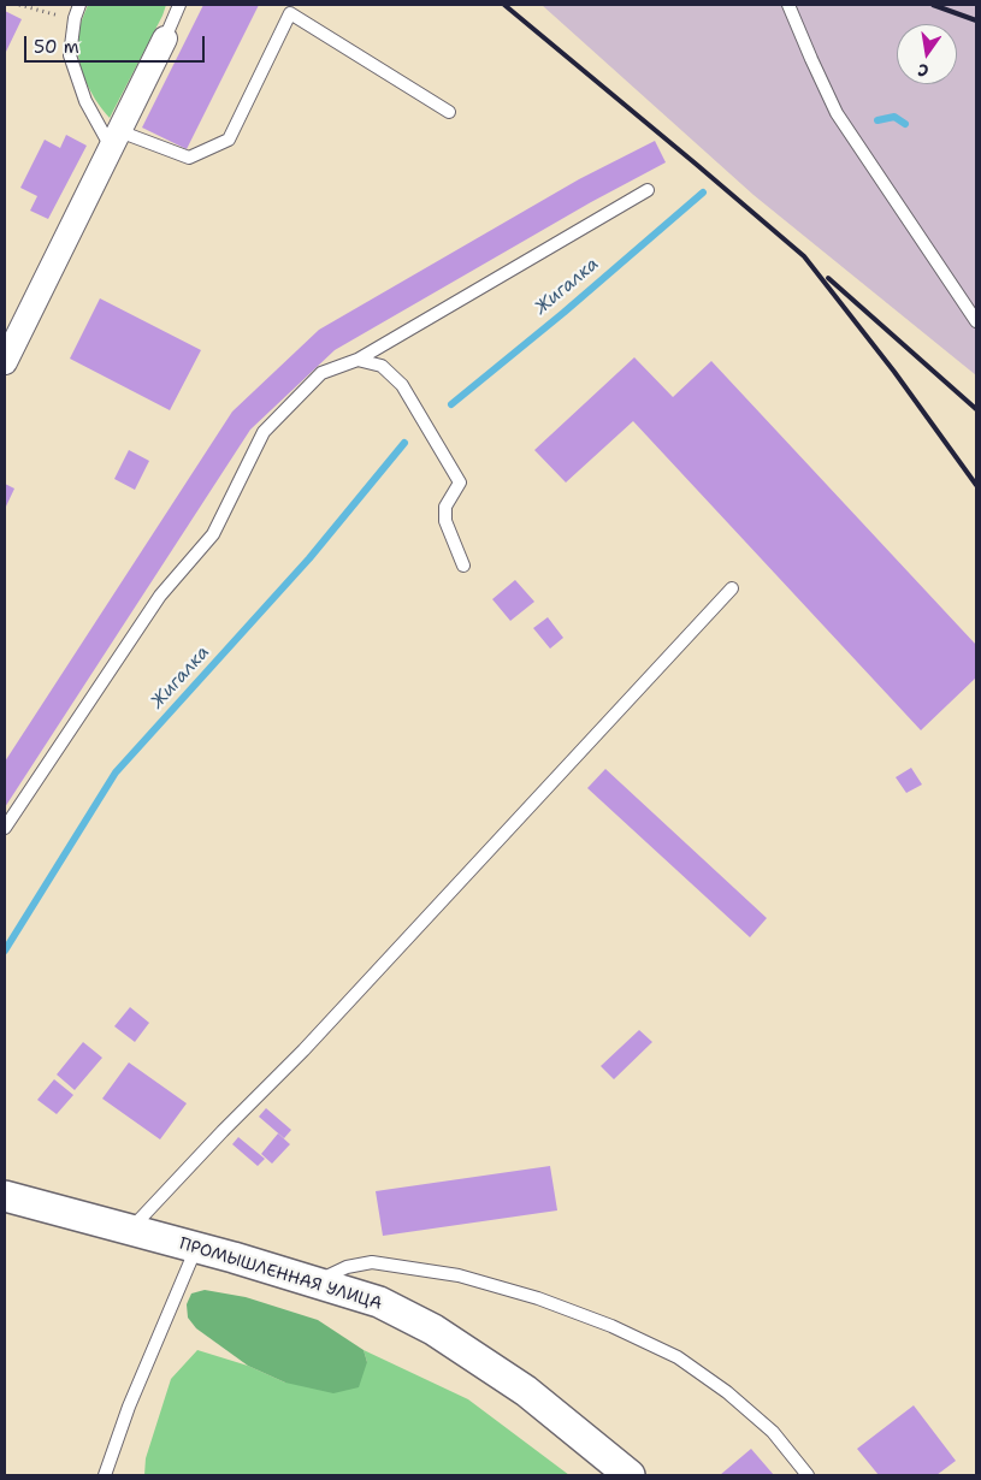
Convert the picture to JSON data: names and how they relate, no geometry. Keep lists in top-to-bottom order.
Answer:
{
  "streets": {
    "street": ["ПРОМЫШЛЕННАЯ УЛИЦА"]
  },
  "water": ["Жигалка"],
  "scale_bar": "50 m",
  "north": "bottom"
}
